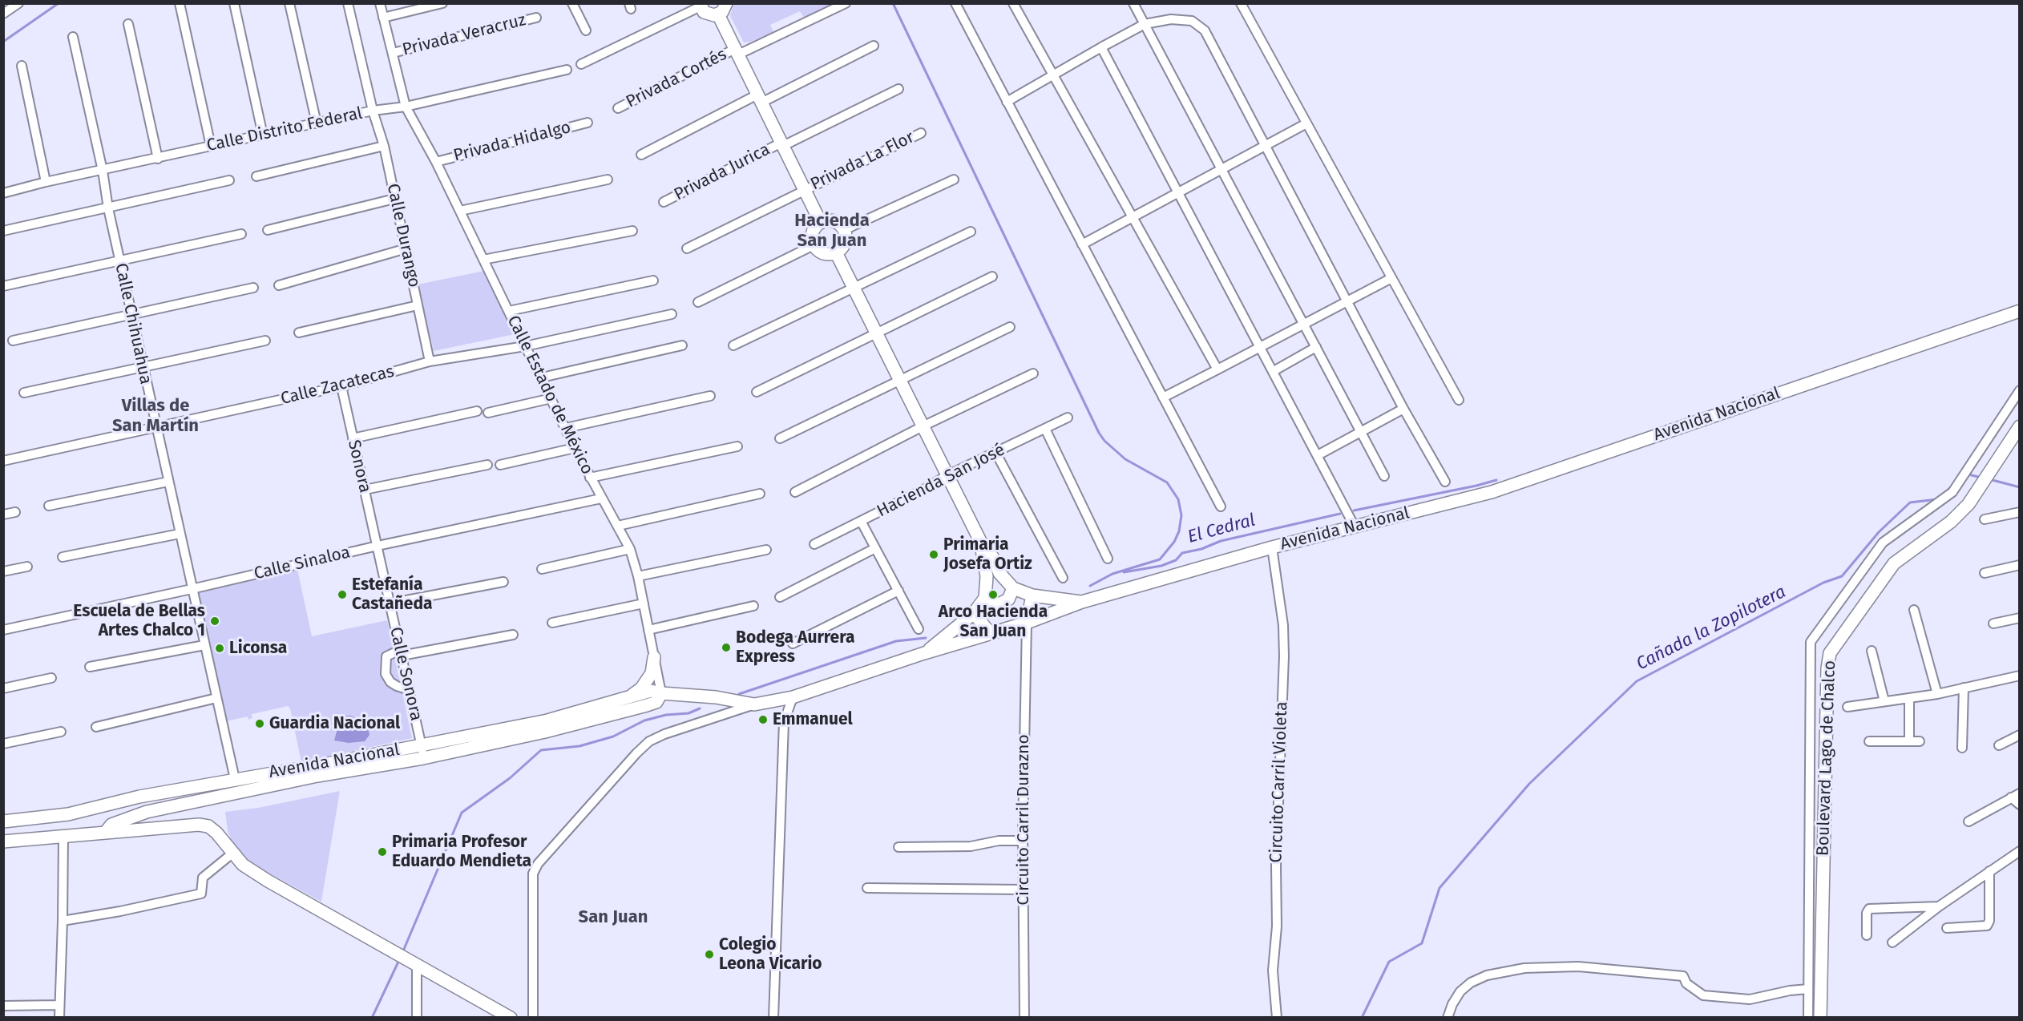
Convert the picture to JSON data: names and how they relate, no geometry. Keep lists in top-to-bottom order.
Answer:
{
  "streets": {
    "main road": ["Avenida Nacional", "Boulevard Lago de Chalco"],
    "street": [
      "Privada Veracruz",
      "Privada Cortés",
      "Calle Distrito Federal",
      "Privada Hidalgo",
      "Privada La Flor",
      "Privada Jurica",
      "Calle Durango",
      "Calle Chihuahua",
      "Calle Zacatecas",
      "Calle Estado de México",
      "Sonora",
      "Hacienda San José",
      "Calle Sinaloa",
      "Calle Sonora",
      "Circuito Carril Violeta",
      "Circuito Carril Durazno"
    ]
  },
  "crossings": [
    ["Privada Veracruz", "Calle Estado de México"],
    ["Calle Distrito Federal", "Calle Durango"],
    ["Calle Distrito Federal", "Calle Chihuahua"],
    ["Calle Distrito Federal", "Calle Estado de México"],
    ["Privada Hidalgo", "Calle Estado de México"],
    ["Calle Durango", "Calle Zacatecas"],
    ["Calle Chihuahua", "Calle Zacatecas"],
    ["Calle Chihuahua", "Avenida Nacional"],
    ["Calle Chihuahua", "Calle Sinaloa"],
    ["Calle Zacatecas", "Calle Estado de México"],
    ["Calle Zacatecas", "Sonora"],
    ["Calle Estado de México", "Avenida Nacional"],
    ["Calle Estado de México", "Calle Sinaloa"],
    ["Avenida Nacional", "Calle Sonora"],
    ["Avenida Nacional", "Circuito Carril Violeta"],
    ["Avenida Nacional", "Circuito Carril Durazno"],
    ["Sonora", "Calle Sinaloa"],
    ["Sonora", "Calle Sonora"],
    ["Calle Sinaloa", "Calle Sonora"]
  ],
  "districts": ["Hacienda San Juan", "Villas de San Martín", "San Juan"],
  "water": ["El Cedral", "Cañada la Zopilotera"],
  "places": [
    "Primaria Josefa Ortiz",
    "Estefanía Castañeda",
    "Arco Hacienda San Juan",
    "Escuela de Bellas Artes Chalco 1",
    "Bodega Aurrera Express",
    "Liconsa",
    "Emmanuel",
    "Guardia Nacional",
    "Primaria Profesor Eduardo Mendieta",
    "Colegio Leona Vicario"
  ]
}
